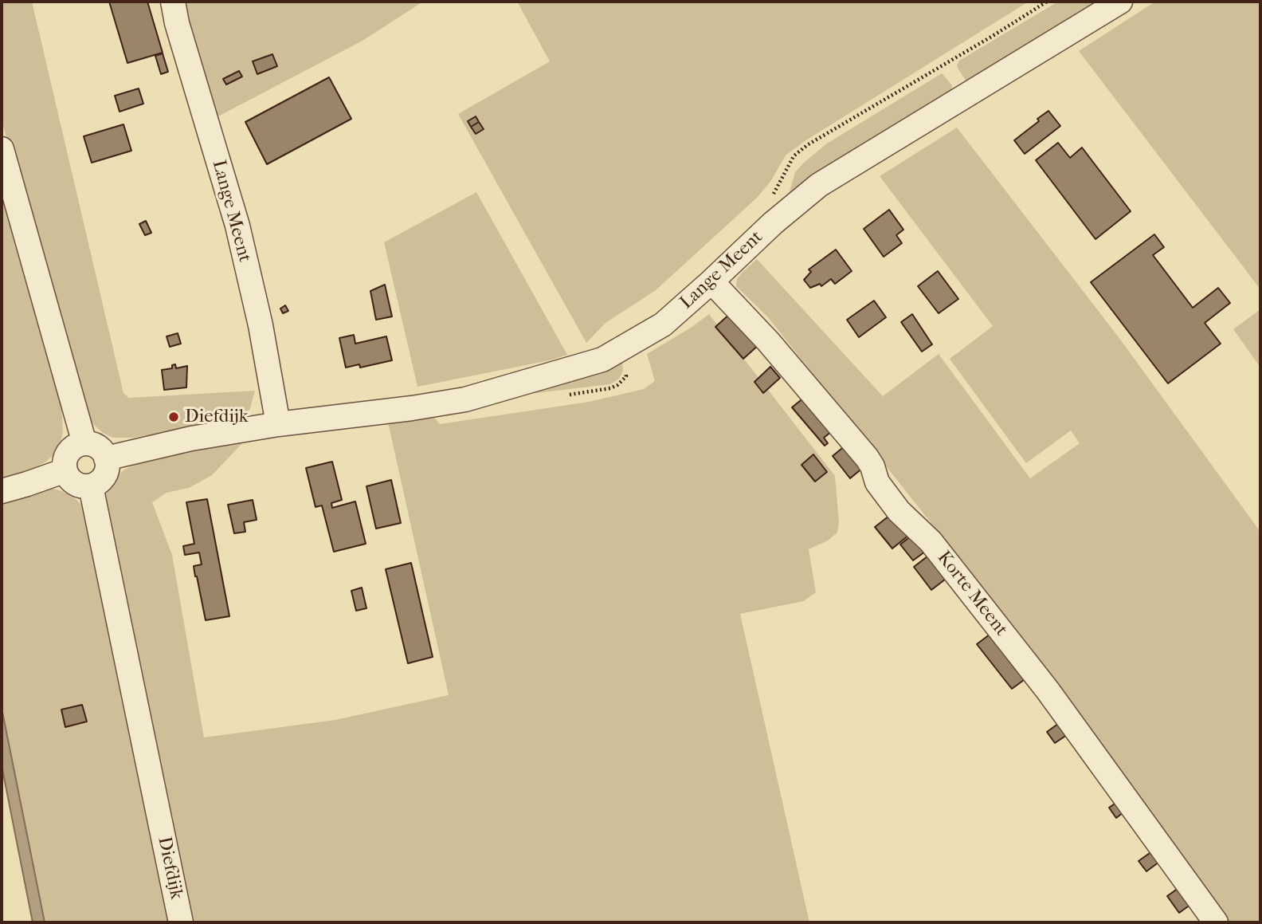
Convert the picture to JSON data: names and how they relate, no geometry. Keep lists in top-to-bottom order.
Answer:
{
  "streets": {
    "street": ["Lange Meent", "Korte Meent", "Diefdijk"]
  },
  "crossings": [
    ["Lange Meent", "Korte Meent"],
    ["Lange Meent", "Diefdijk"]
  ],
  "places": ["Diefdijk"]
}
